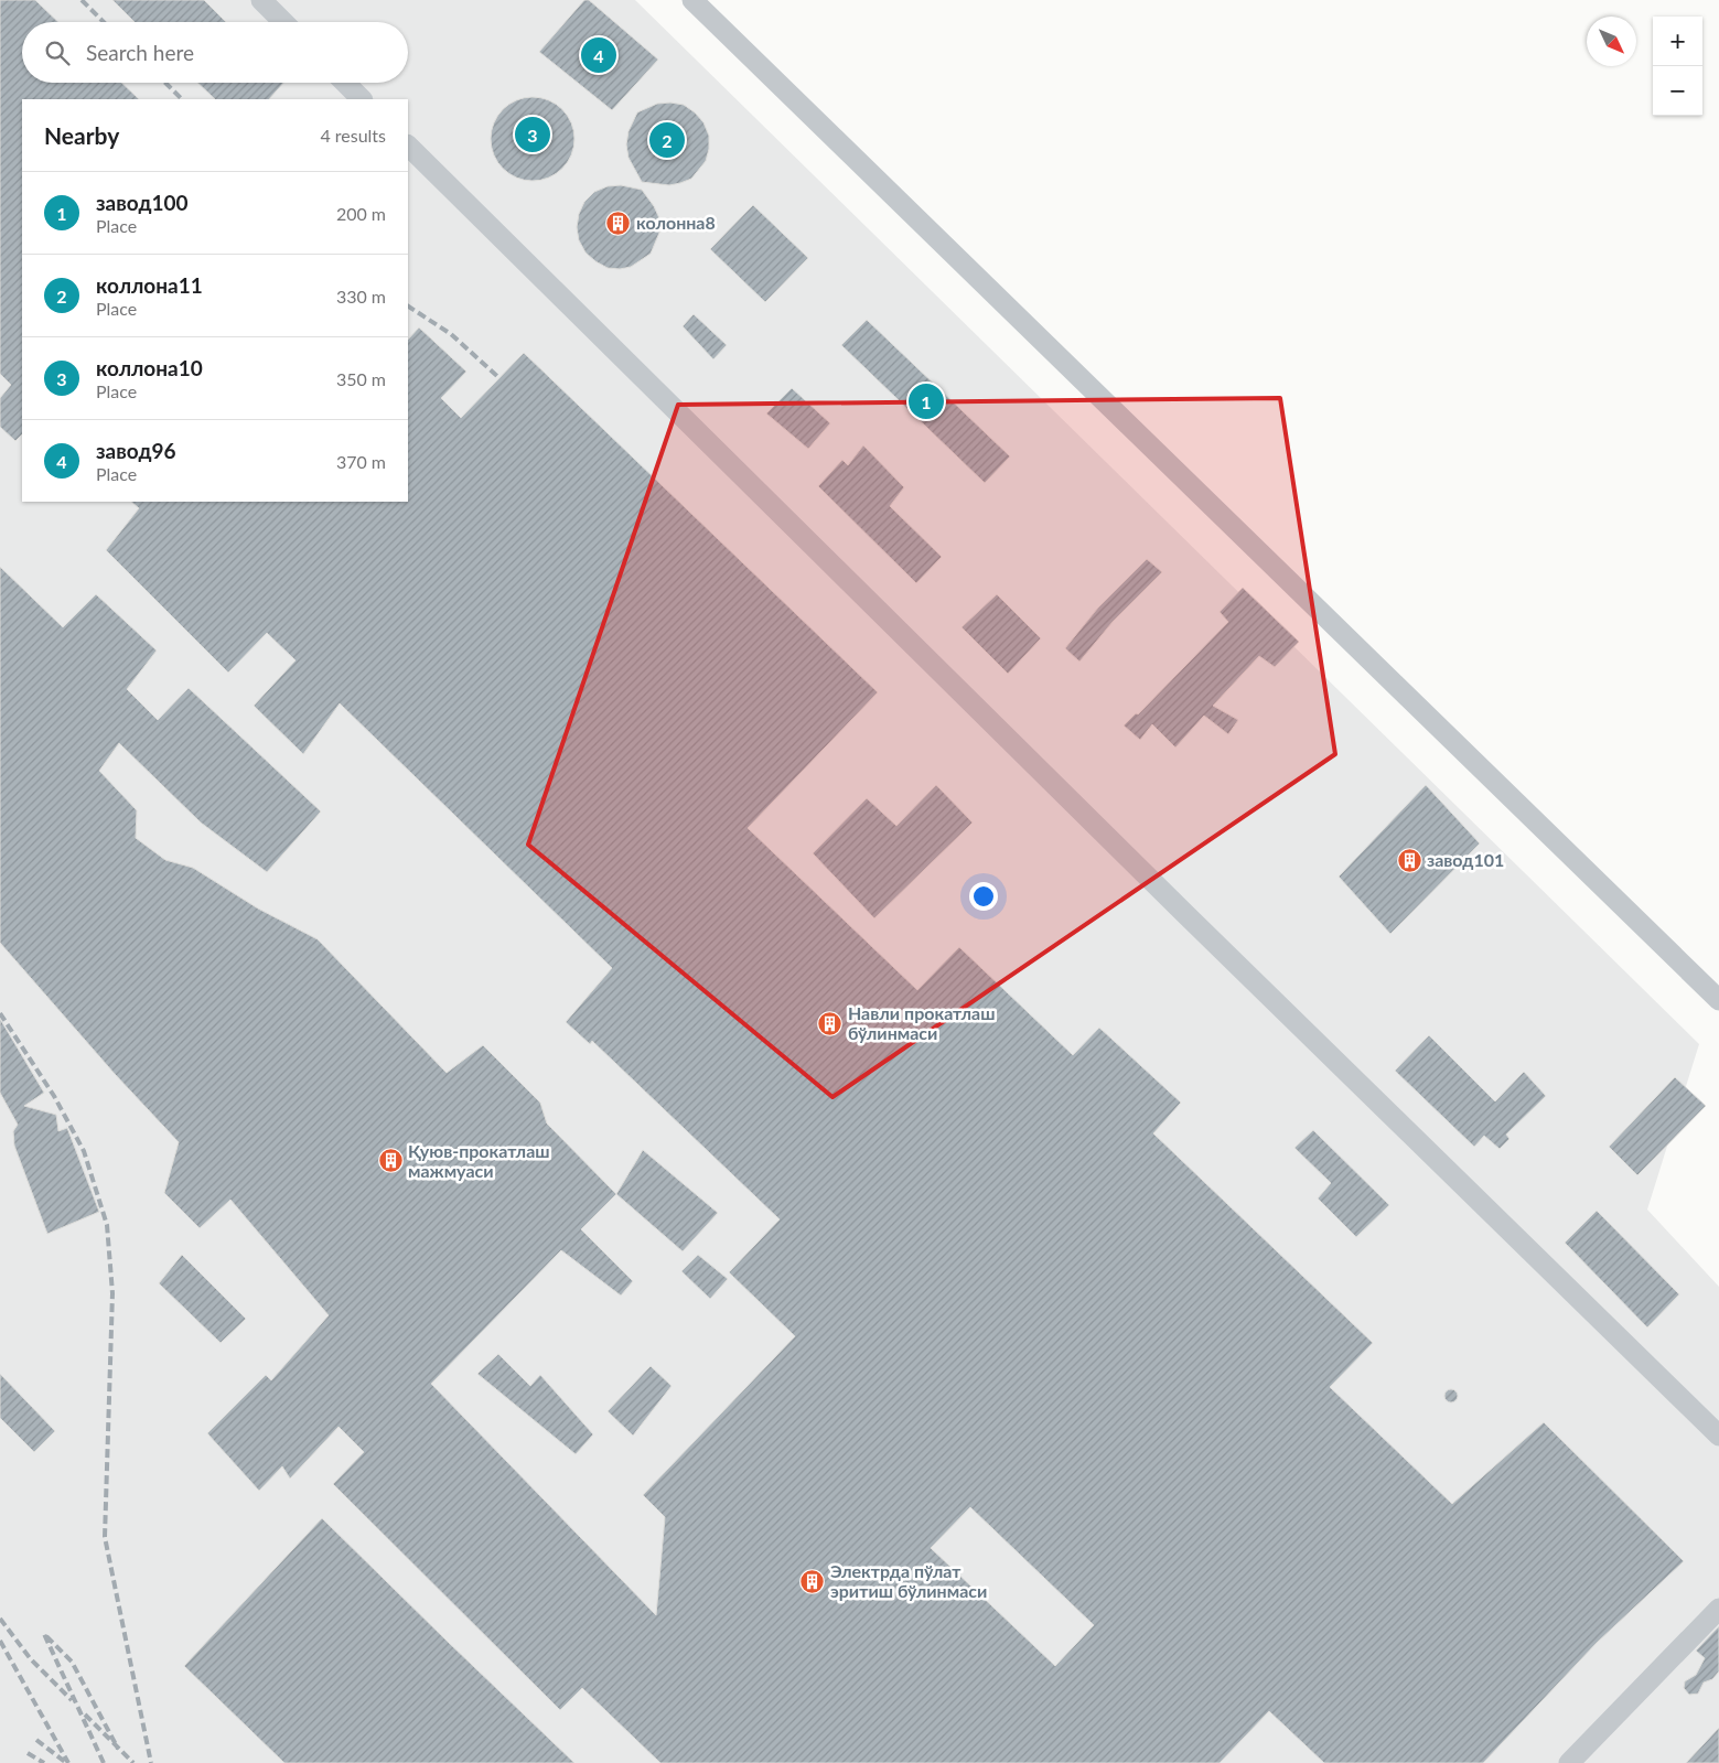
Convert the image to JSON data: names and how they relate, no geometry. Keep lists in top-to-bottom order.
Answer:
{
  "places": {
    "building": [
      "колонна8",
      "завод101",
      "Навли прокатлаш бўлинмаси",
      "Қуюв-прокатлаш мажмуаси",
      "Электрда пўлат эритиш бўлинмаси"
    ]
  },
  "north": "bottom right",
  "page": {
    "map_buttons": ["+", "−"],
    "search": "Search here",
    "pins": [
      "4",
      "3",
      "2",
      "1"
    ],
    "heading": ["Nearby", "4 results"],
    "list": [
      {
        "mark": "1",
        "name": "завод100",
        "note": "Place",
        "value": "200 m"
      },
      {
        "mark": "2",
        "name": "коллона11",
        "note": "Place",
        "value": "330 m"
      },
      {
        "mark": "3",
        "name": "коллона10",
        "note": "Place",
        "value": "350 m"
      },
      {
        "mark": "4",
        "name": "завод96",
        "note": "Place",
        "value": "370 m"
      }
    ]
  }
}
